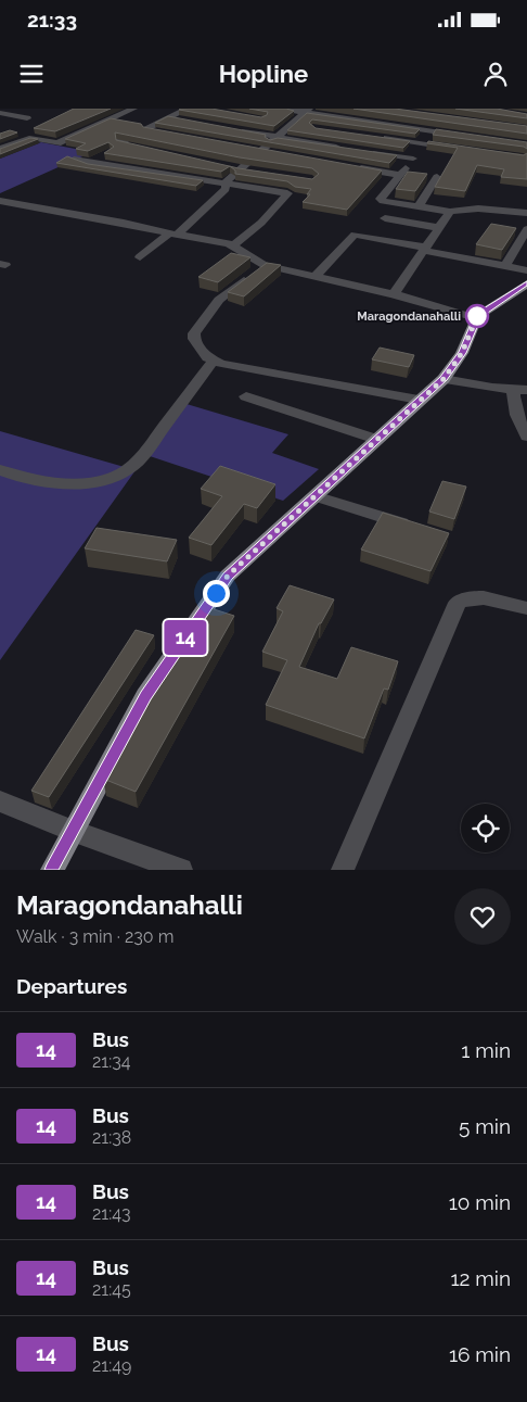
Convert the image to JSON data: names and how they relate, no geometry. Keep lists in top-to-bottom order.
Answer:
{
  "places": ["Maragondanahalli"],
  "lines": ["bus line 14"],
  "page": {
    "status": "21:33",
    "header": "Hopline",
    "on_map": "14",
    "heading": [
      ["Maragondanahalli", "Walk · 3 min · 230 m"],
      "Departures"
    ],
    "list": [
      {
        "mark": "14",
        "name": "Bus",
        "note": "21:34",
        "value": "1 min"
      },
      {
        "mark": "14",
        "name": "Bus",
        "note": "21:38",
        "value": "5 min"
      },
      {
        "mark": "14",
        "name": "Bus",
        "note": "21:43",
        "value": "10 min"
      },
      {
        "mark": "14",
        "name": "Bus",
        "note": "21:45",
        "value": "12 min"
      },
      {
        "mark": "14",
        "name": "Bus",
        "note": "21:49",
        "value": "16 min"
      }
    ]
  }
}
